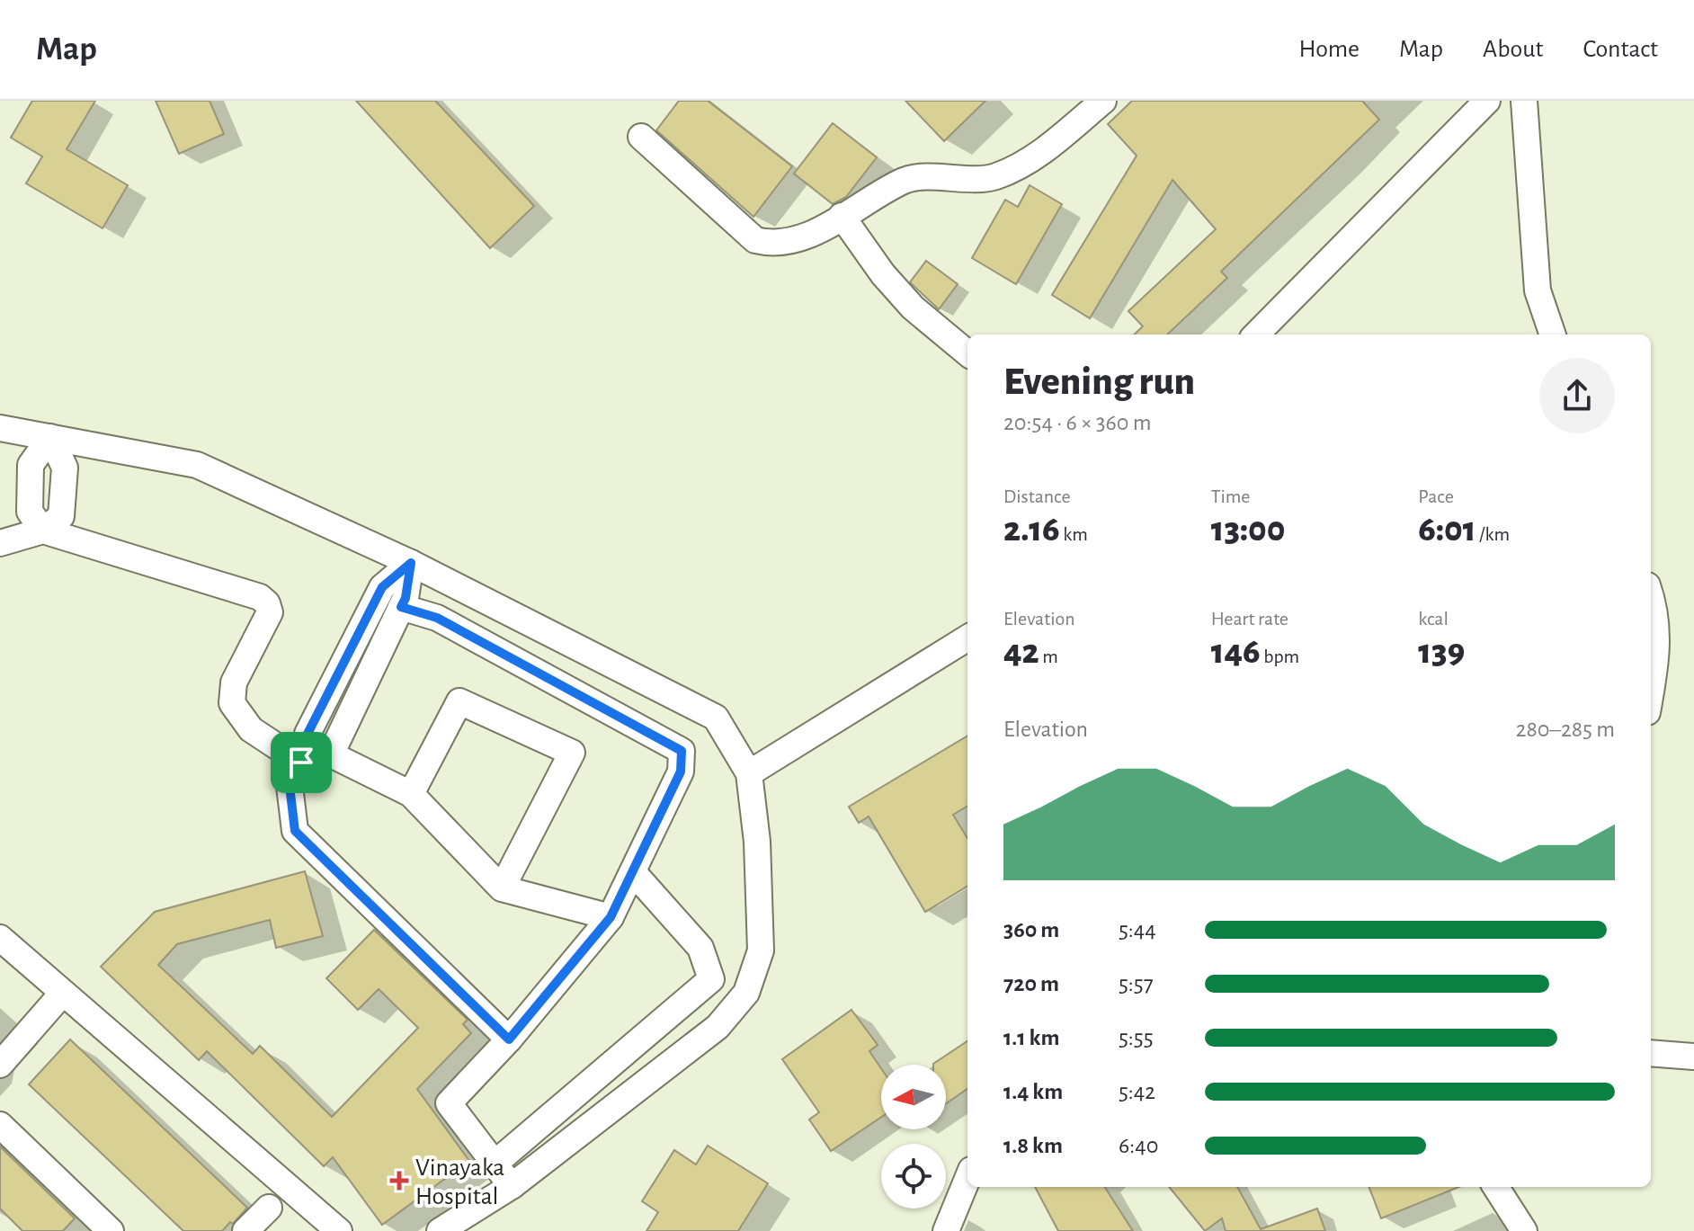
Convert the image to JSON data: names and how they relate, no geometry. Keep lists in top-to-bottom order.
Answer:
{
  "places": {
    "health": ["Vinayaka Hospital"]
  },
  "north": "left",
  "page": {
    "header": "Map",
    "nav": [
      "Home",
      "Map",
      "About",
      "Contact"
    ],
    "heading": ["Evening run", "20:54 · 6 × 360 m"],
    "stats": [
      ["Distance", "2.16 km"],
      ["Time", "13:00"],
      ["Pace", "6:01 /km"],
      ["Elevation", "42 m"],
      ["Heart rate", "146 bpm"],
      ["kcal", "139"]
    ],
    "chart": ["Elevation", "280–285 m"],
    "list": [
      {
        "name": "360 m",
        "note": "5:44"
      },
      {
        "name": "720 m",
        "note": "5:57"
      },
      {
        "name": "1.1 km",
        "note": "5:55"
      },
      {
        "name": "1.4 km",
        "note": "5:42"
      },
      {
        "name": "1.8 km",
        "note": "6:40"
      }
    ]
  }
}
